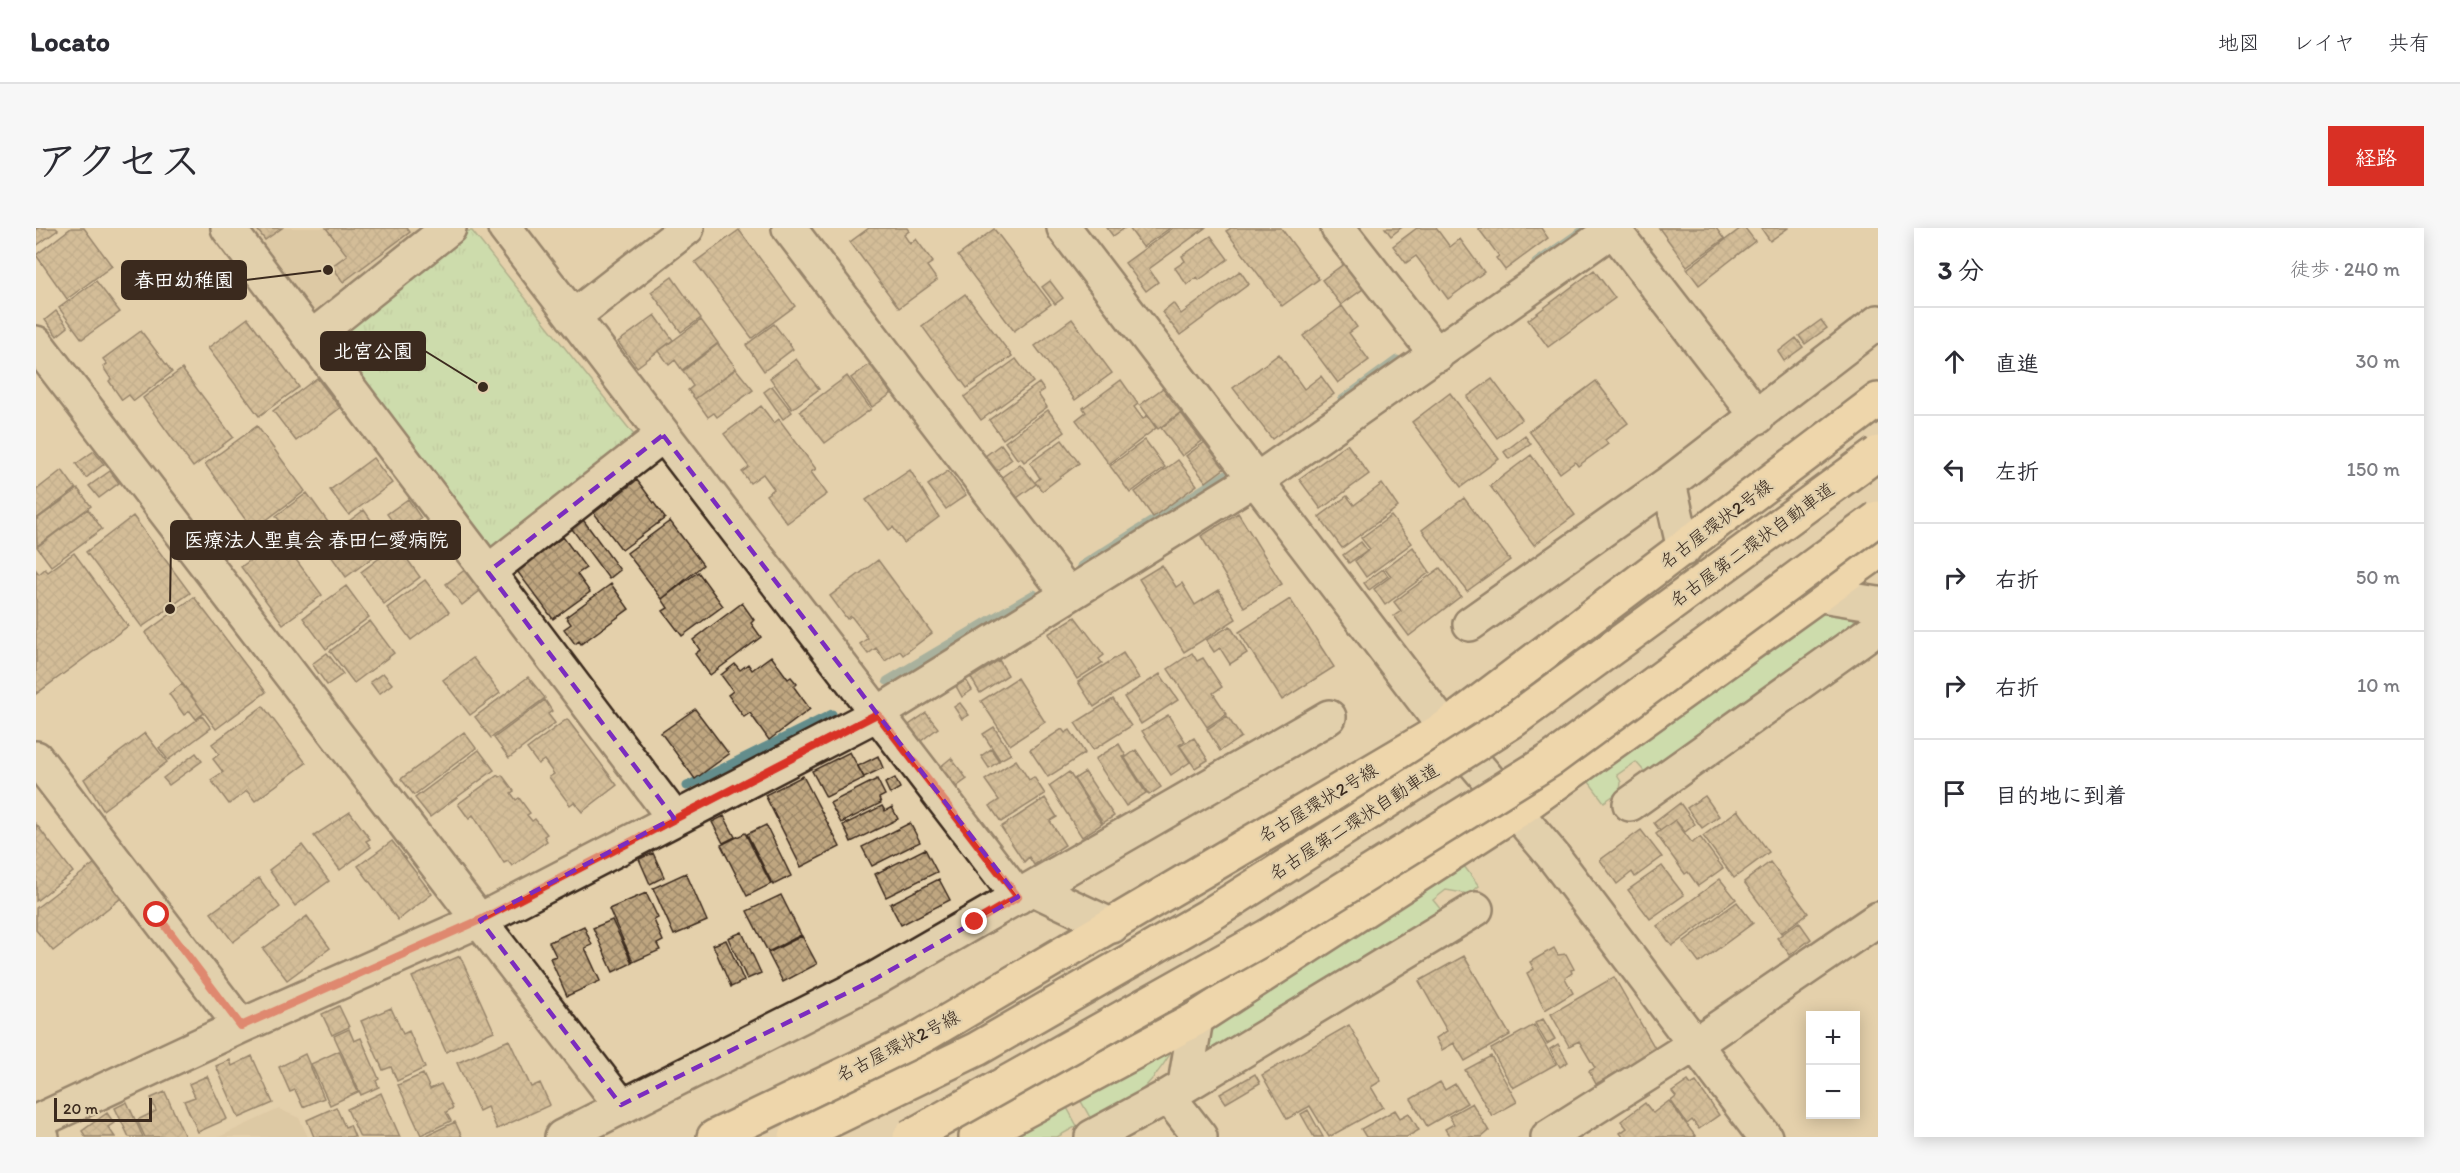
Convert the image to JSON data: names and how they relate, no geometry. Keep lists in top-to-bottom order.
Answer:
{
  "streets": {
    "highway": ["名古屋環状2号線", "名古屋第二環状自動車道"]
  },
  "places": ["春田幼稚園", "北宮公園", "医療法人聖真会 春田仁愛病院"],
  "scale_bar": "20 m",
  "page": {
    "header": "Locato",
    "nav": ["地図", "レイヤ", "共有"],
    "title": "アクセス",
    "buttons": "経路",
    "heading": ["3 分", "徒歩 · 240 m"],
    "list": [
      ["直進", "30 m"],
      ["左折", "150 m"],
      ["右折", "50 m"],
      ["右折", "10 m"],
      "目的地に到着"
    ],
    "map_buttons": ["+", "−"],
    "scale": "20 m"
  }
}
